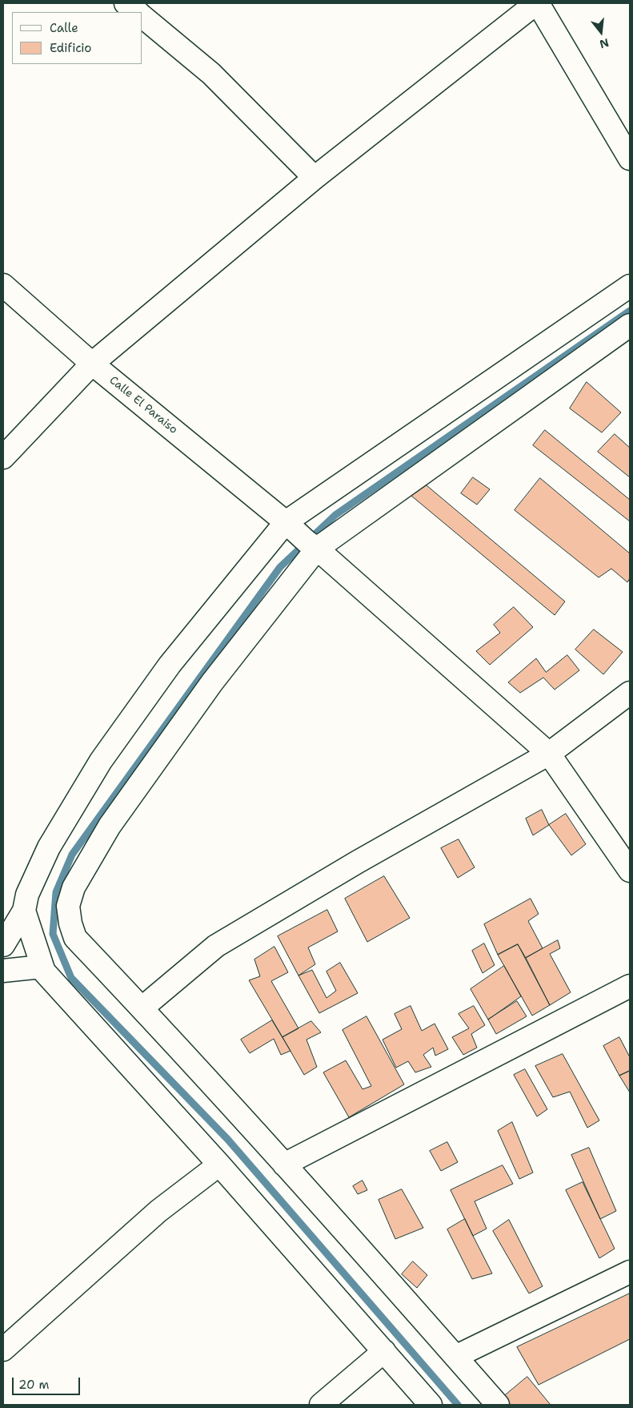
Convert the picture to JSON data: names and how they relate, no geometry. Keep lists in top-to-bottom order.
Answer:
{
  "streets": {
    "street": ["Calle El Paraiso"]
  },
  "legend": ["Calle", "Edificio"],
  "scale_bar": "20 m",
  "north": "bottom"
}
